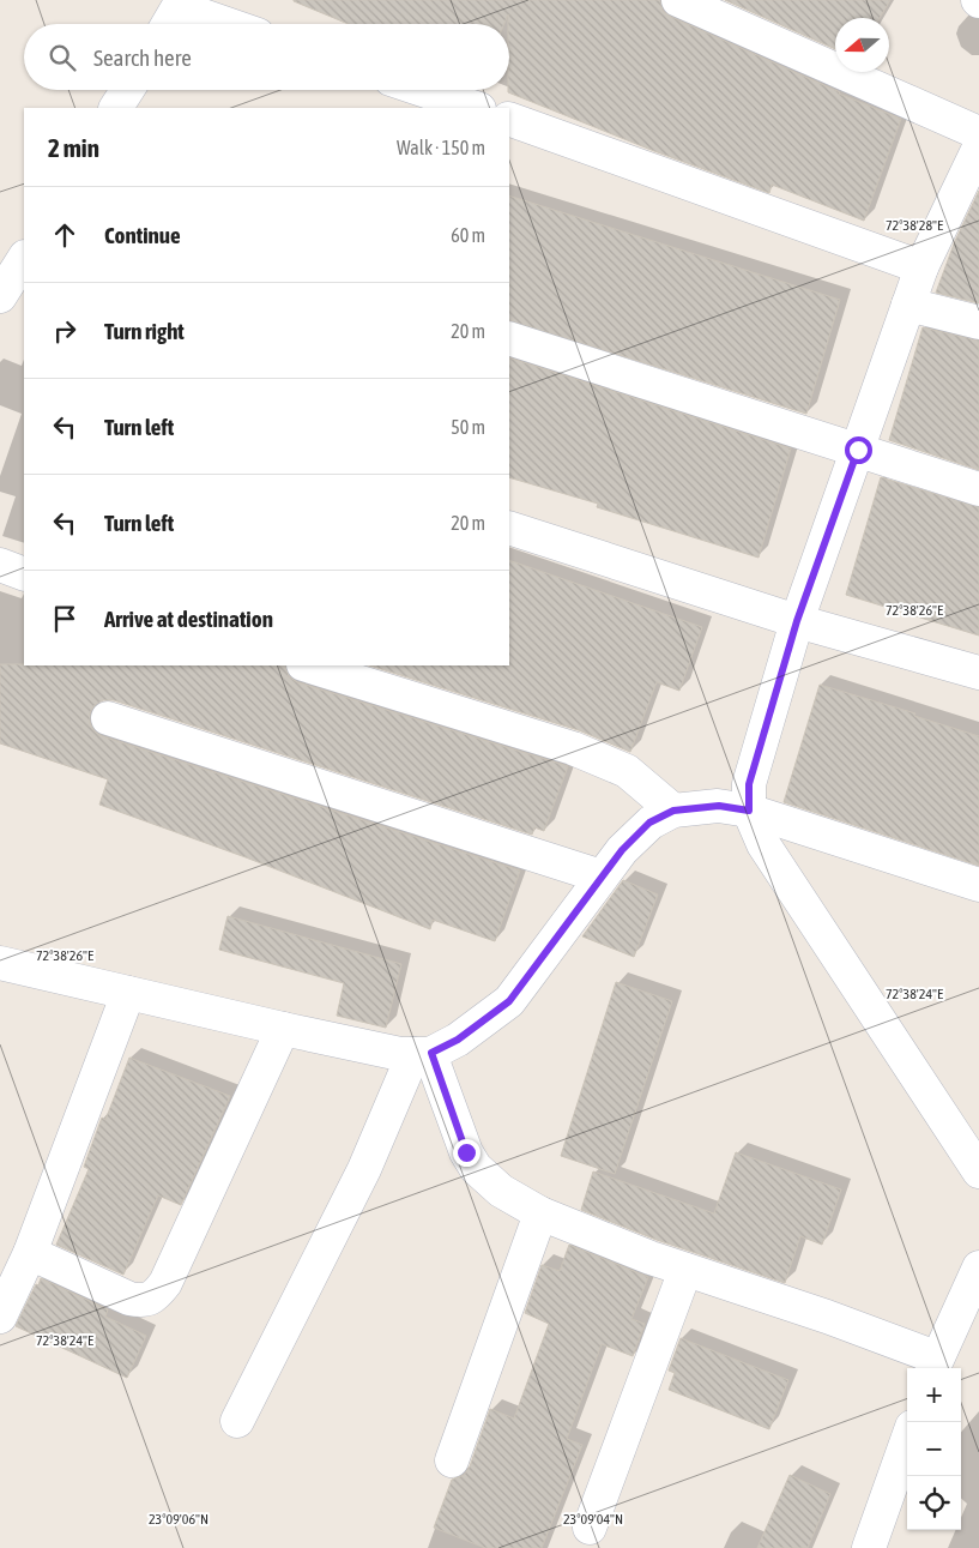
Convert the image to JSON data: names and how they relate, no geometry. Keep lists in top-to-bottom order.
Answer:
{
  "north": "left",
  "page": {
    "search": "Search here",
    "heading": ["2 min", "Walk · 150 m"],
    "list": [
      ["Continue", "60 m"],
      ["Turn right", "20 m"],
      ["Turn left", "50 m"],
      ["Turn left", "20 m"],
      "Arrive at destination"
    ],
    "map_buttons": ["+", "−"]
  },
  "coordinates": [
    "72°38'28\"E",
    "72°38'26\"E",
    "72°38'24\"E",
    "23°09'06\"N",
    "23°09'04\"N"
  ]
}
